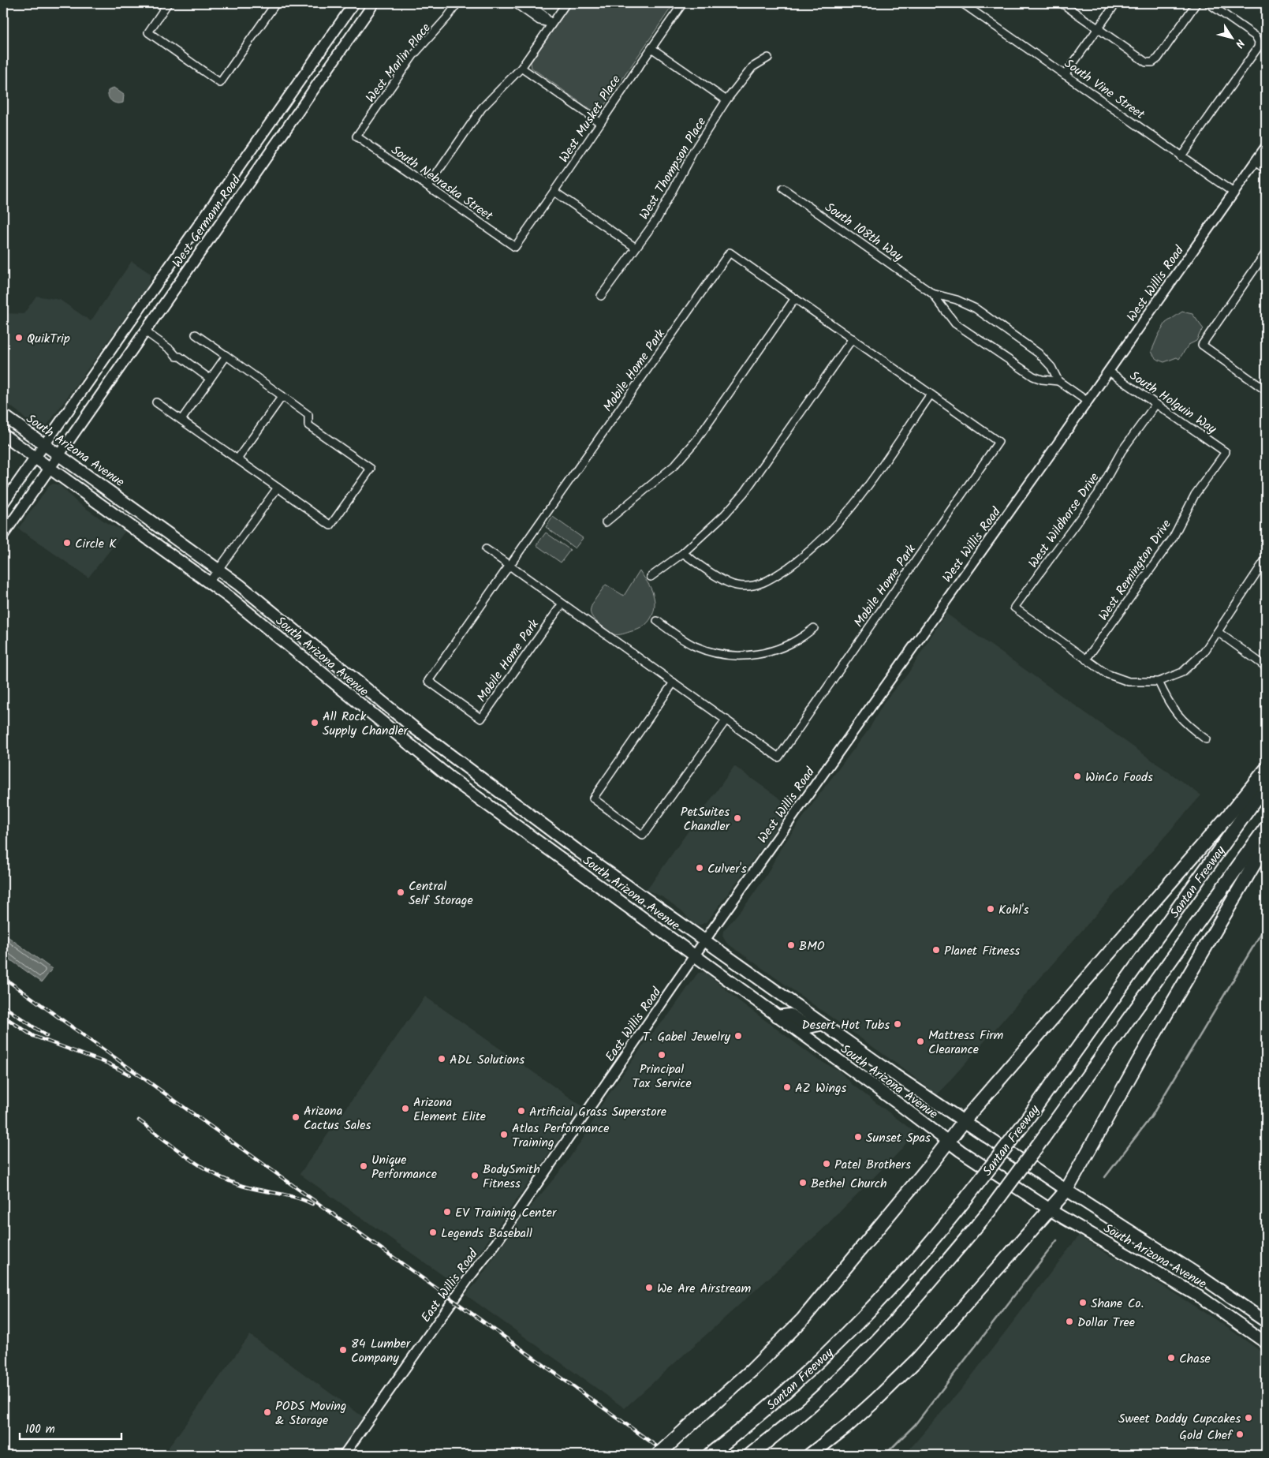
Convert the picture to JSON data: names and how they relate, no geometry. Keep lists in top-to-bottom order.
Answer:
{
  "streets": {
    "highway": ["Santan Freeway"],
    "main road": ["West Germann Road", "South Arizona Avenue"],
    "street": [
      "West Marlin Place",
      "South Vine Street",
      "West Musket Place",
      "West Thompson Place",
      "South Nebraska Street",
      "South 108th Way",
      "West Willis Road",
      "Mobile Home Park",
      "South Holguin Way",
      "West Wildhorse Drive",
      "West Remington Drive",
      "East Willis Road"
    ]
  },
  "crossings": [
    ["West Marlin Place", "South Nebraska Street"],
    ["South Vine Street", "West Willis Road"],
    ["West Musket Place", "South Nebraska Street"],
    ["West Germann Road", "South Arizona Avenue"],
    ["South 108th Way", "West Willis Road"],
    ["West Willis Road", "South Holguin Way"],
    ["West Willis Road", "South Arizona Avenue"],
    ["West Willis Road", "East Willis Road"],
    ["South Holguin Way", "West Wildhorse Drive"],
    ["South Holguin Way", "West Remington Drive"],
    ["South Arizona Avenue", "East Willis Road"],
    ["West Wildhorse Drive", "West Remington Drive"]
  ],
  "places": [
    "QuikTrip",
    "Circle K",
    "All Rock Supply Chandler",
    "WinCo Foods",
    "PetSuites Chandler",
    "Culver's",
    "Central Self Storage",
    "Kohl's",
    "BMO",
    "Planet Fitness",
    "Desert Hot Tubs",
    "T. Gabel Jewelry",
    "Mattress Firm Clearance",
    "Principal Tax Service",
    "ADL Solutions",
    "AZ Wings",
    "Arizona Element Elite",
    "Artificial Grass Superstore",
    "Arizona Cactus Sales",
    "Atlas Performance Training",
    "Sunset Spas",
    "Patel Brothers",
    "Unique Performance",
    "BodySmith Fitness",
    "Bethel Church",
    "EV Training Center",
    "Legends Baseball",
    "We Are Airstream",
    "Shane Co.",
    "Dollar Tree",
    "84 Lumber Company",
    "Chase",
    "PODS Moving & Storage",
    "Sweet Daddy Cupcakes",
    "Gold Chef"
  ],
  "scale_bar": "100 m",
  "north": "bottom right"
}
